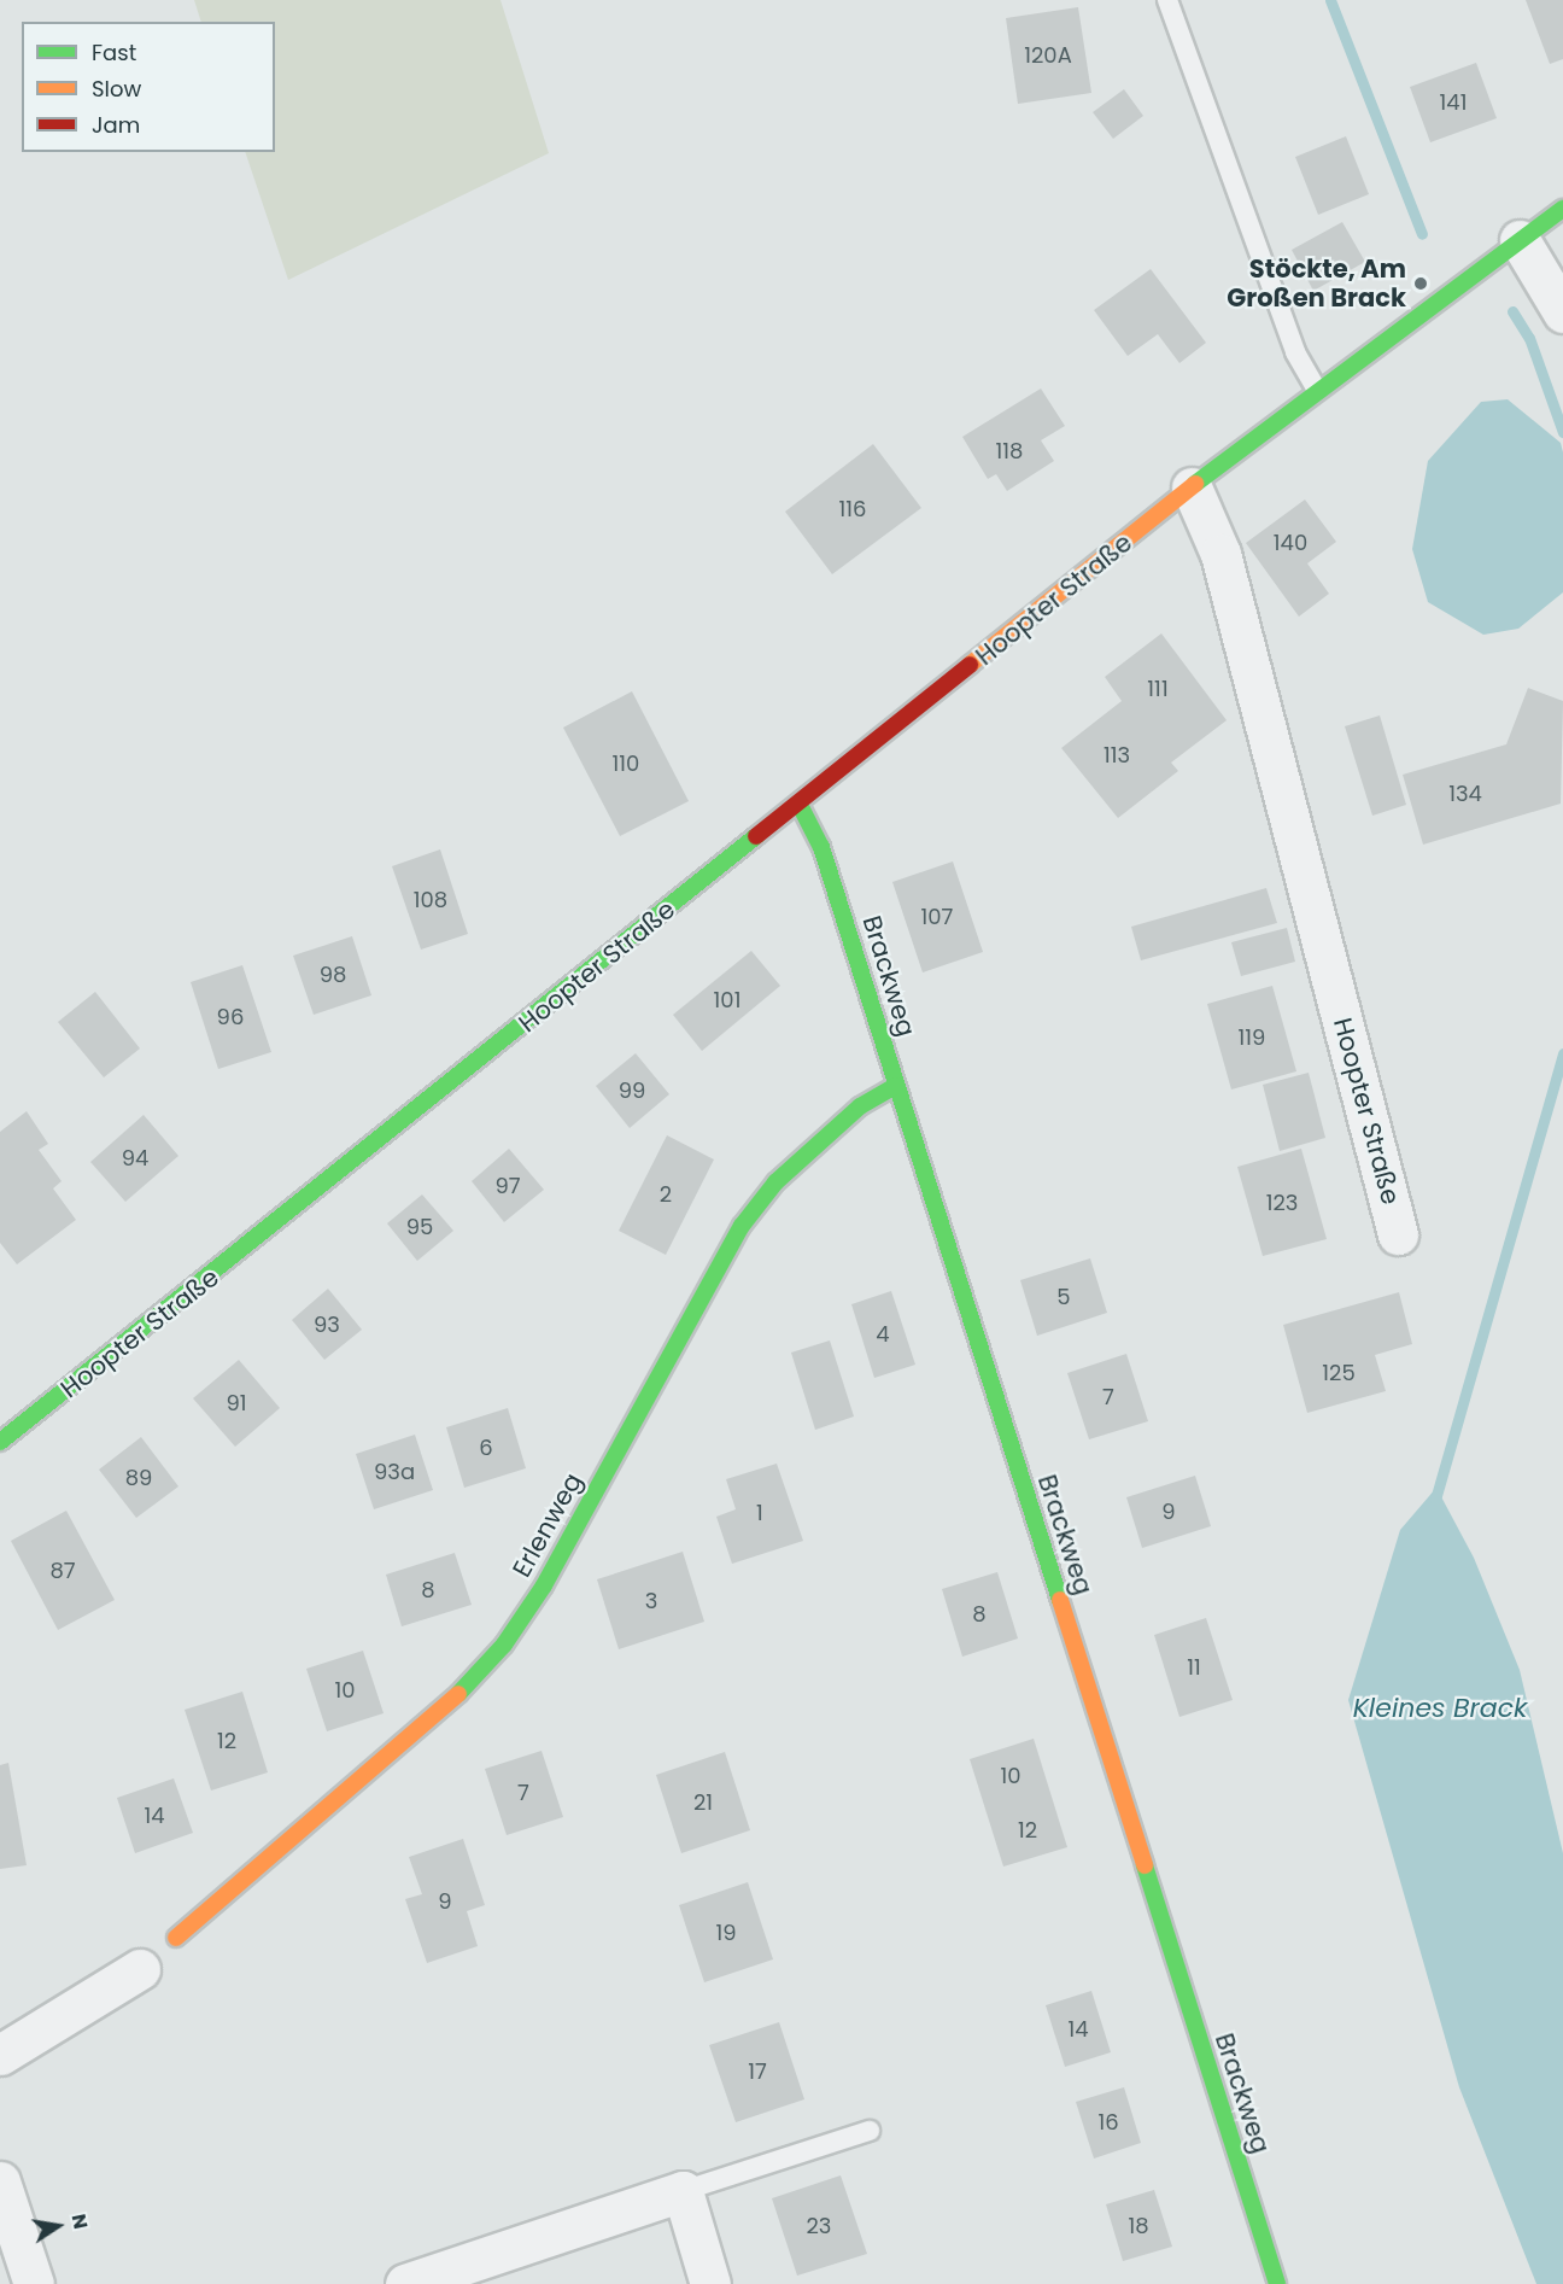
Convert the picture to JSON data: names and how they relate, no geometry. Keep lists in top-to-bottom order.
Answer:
{
  "streets": {
    "street": ["Hoopter Straße", "Brackweg", "Erlenweg"]
  },
  "crossings": [
    ["Hoopter Straße", "Brackweg"],
    ["Brackweg", "Erlenweg"]
  ],
  "water": ["Kleines Brack"],
  "places": ["Stöckte, Am Großen Brack"],
  "house_numbers": [
    "120A",
    "141",
    "118",
    "116",
    "140",
    "111",
    "113",
    "110",
    "134",
    "108",
    "107",
    "98",
    "101",
    "96",
    "119",
    "99",
    "94",
    "97",
    "2",
    "123",
    "95",
    "5",
    "93",
    "4",
    "125",
    "7",
    "91",
    "6",
    "93a",
    "89",
    "9",
    "1",
    "87",
    "8",
    "3",
    "8",
    "11",
    "10",
    "12",
    "10",
    "7",
    "21",
    "14",
    "12",
    "9",
    "19",
    "14",
    "17",
    "16",
    "23",
    "18"
  ],
  "legend": ["Fast", "Slow", "Jam"],
  "north": "right"
}
